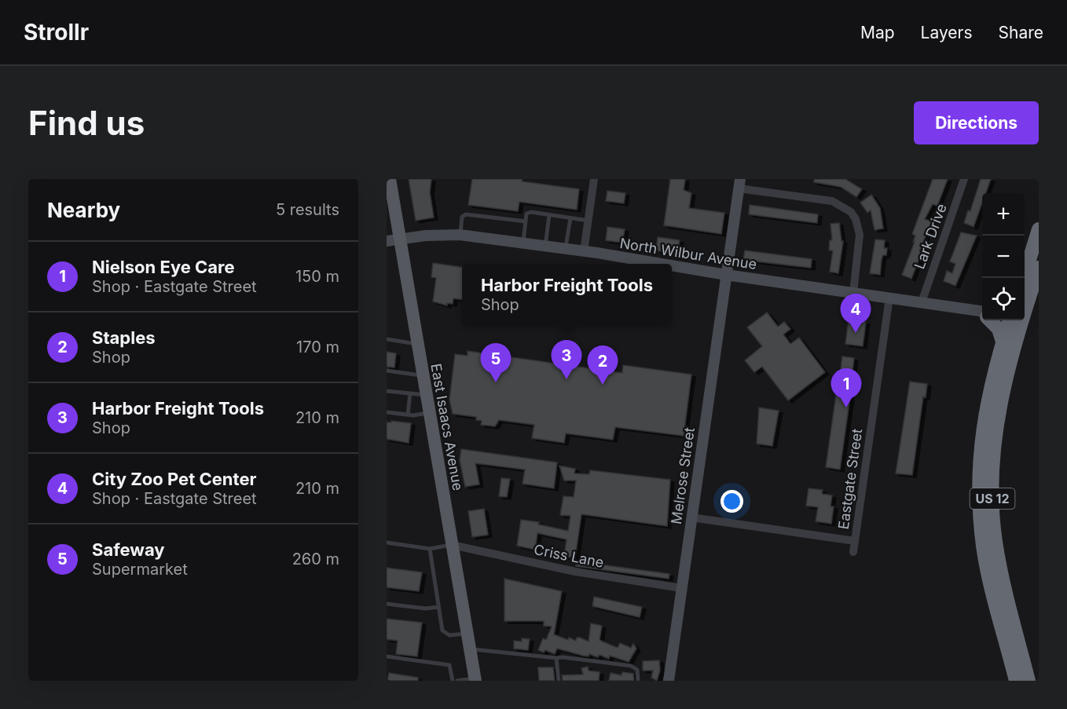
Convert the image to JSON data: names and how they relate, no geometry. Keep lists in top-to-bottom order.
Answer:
{
  "streets": {
    "highway": ["US 12"],
    "main road": ["North Wilbur Avenue", "East Isaacs Avenue", "Melrose Street"],
    "street": ["Lark Drive", "Eastgate Street", "Criss Lane"]
  },
  "crossings": [
    ["Lark Drive", "North Wilbur Avenue"],
    ["North Wilbur Avenue", "East Isaacs Avenue"],
    ["North Wilbur Avenue", "Melrose Street"],
    ["North Wilbur Avenue", "Eastgate Street"],
    ["East Isaacs Avenue", "Criss Lane"],
    ["Melrose Street", "Criss Lane"]
  ],
  "page": {
    "header": "Strollr",
    "nav": ["Map", "Layers", "Share"],
    "buttons": "Directions",
    "title": "Find us",
    "heading": ["Nearby", "5 results"],
    "map_buttons": ["+", "−"],
    "list": [
      {
        "mark": "1",
        "name": "Nielson Eye Care",
        "note": "Shop · Eastgate Street",
        "value": "150 m"
      },
      {
        "mark": "2",
        "name": "Staples",
        "note": "Shop",
        "value": "170 m"
      },
      {
        "mark": "3",
        "name": "Harbor Freight Tools",
        "note": "Shop",
        "value": "210 m"
      },
      {
        "mark": "4",
        "name": "City Zoo Pet Center",
        "note": "Shop · Eastgate Street",
        "value": "210 m"
      },
      {
        "mark": "5",
        "name": "Safeway",
        "note": "Supermarket",
        "value": "260 m"
      }
    ],
    "popup": ["Harbor Freight Tools", "Shop"],
    "pins": [
      "4",
      "3",
      "5",
      "2",
      "1"
    ]
  }
}
